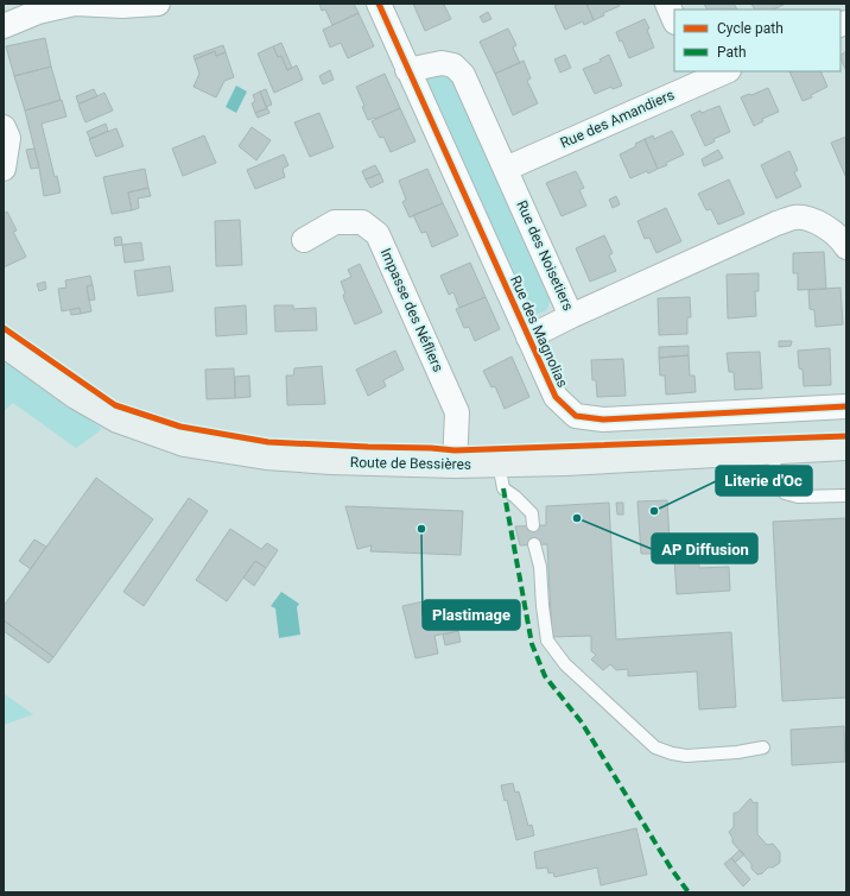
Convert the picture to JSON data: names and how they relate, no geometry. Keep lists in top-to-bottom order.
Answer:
{
  "streets": {
    "main road": ["Route de Bessières"],
    "street": [
      "Rue des Amandiers",
      "Rue des Noisetiers",
      "Impasse des Néfliers",
      "Rue des Magnolias"
    ]
  },
  "crossings": [
    ["Rue des Amandiers", "Rue des Noisetiers"],
    ["Rue des Noisetiers", "Rue des Magnolias"],
    ["Impasse des Néfliers", "Route de Bessières"]
  ],
  "places": ["Literie d'Oc", "AP Diffusion", "Plastimage"],
  "legend": ["Cycle path", "Path"]
}
